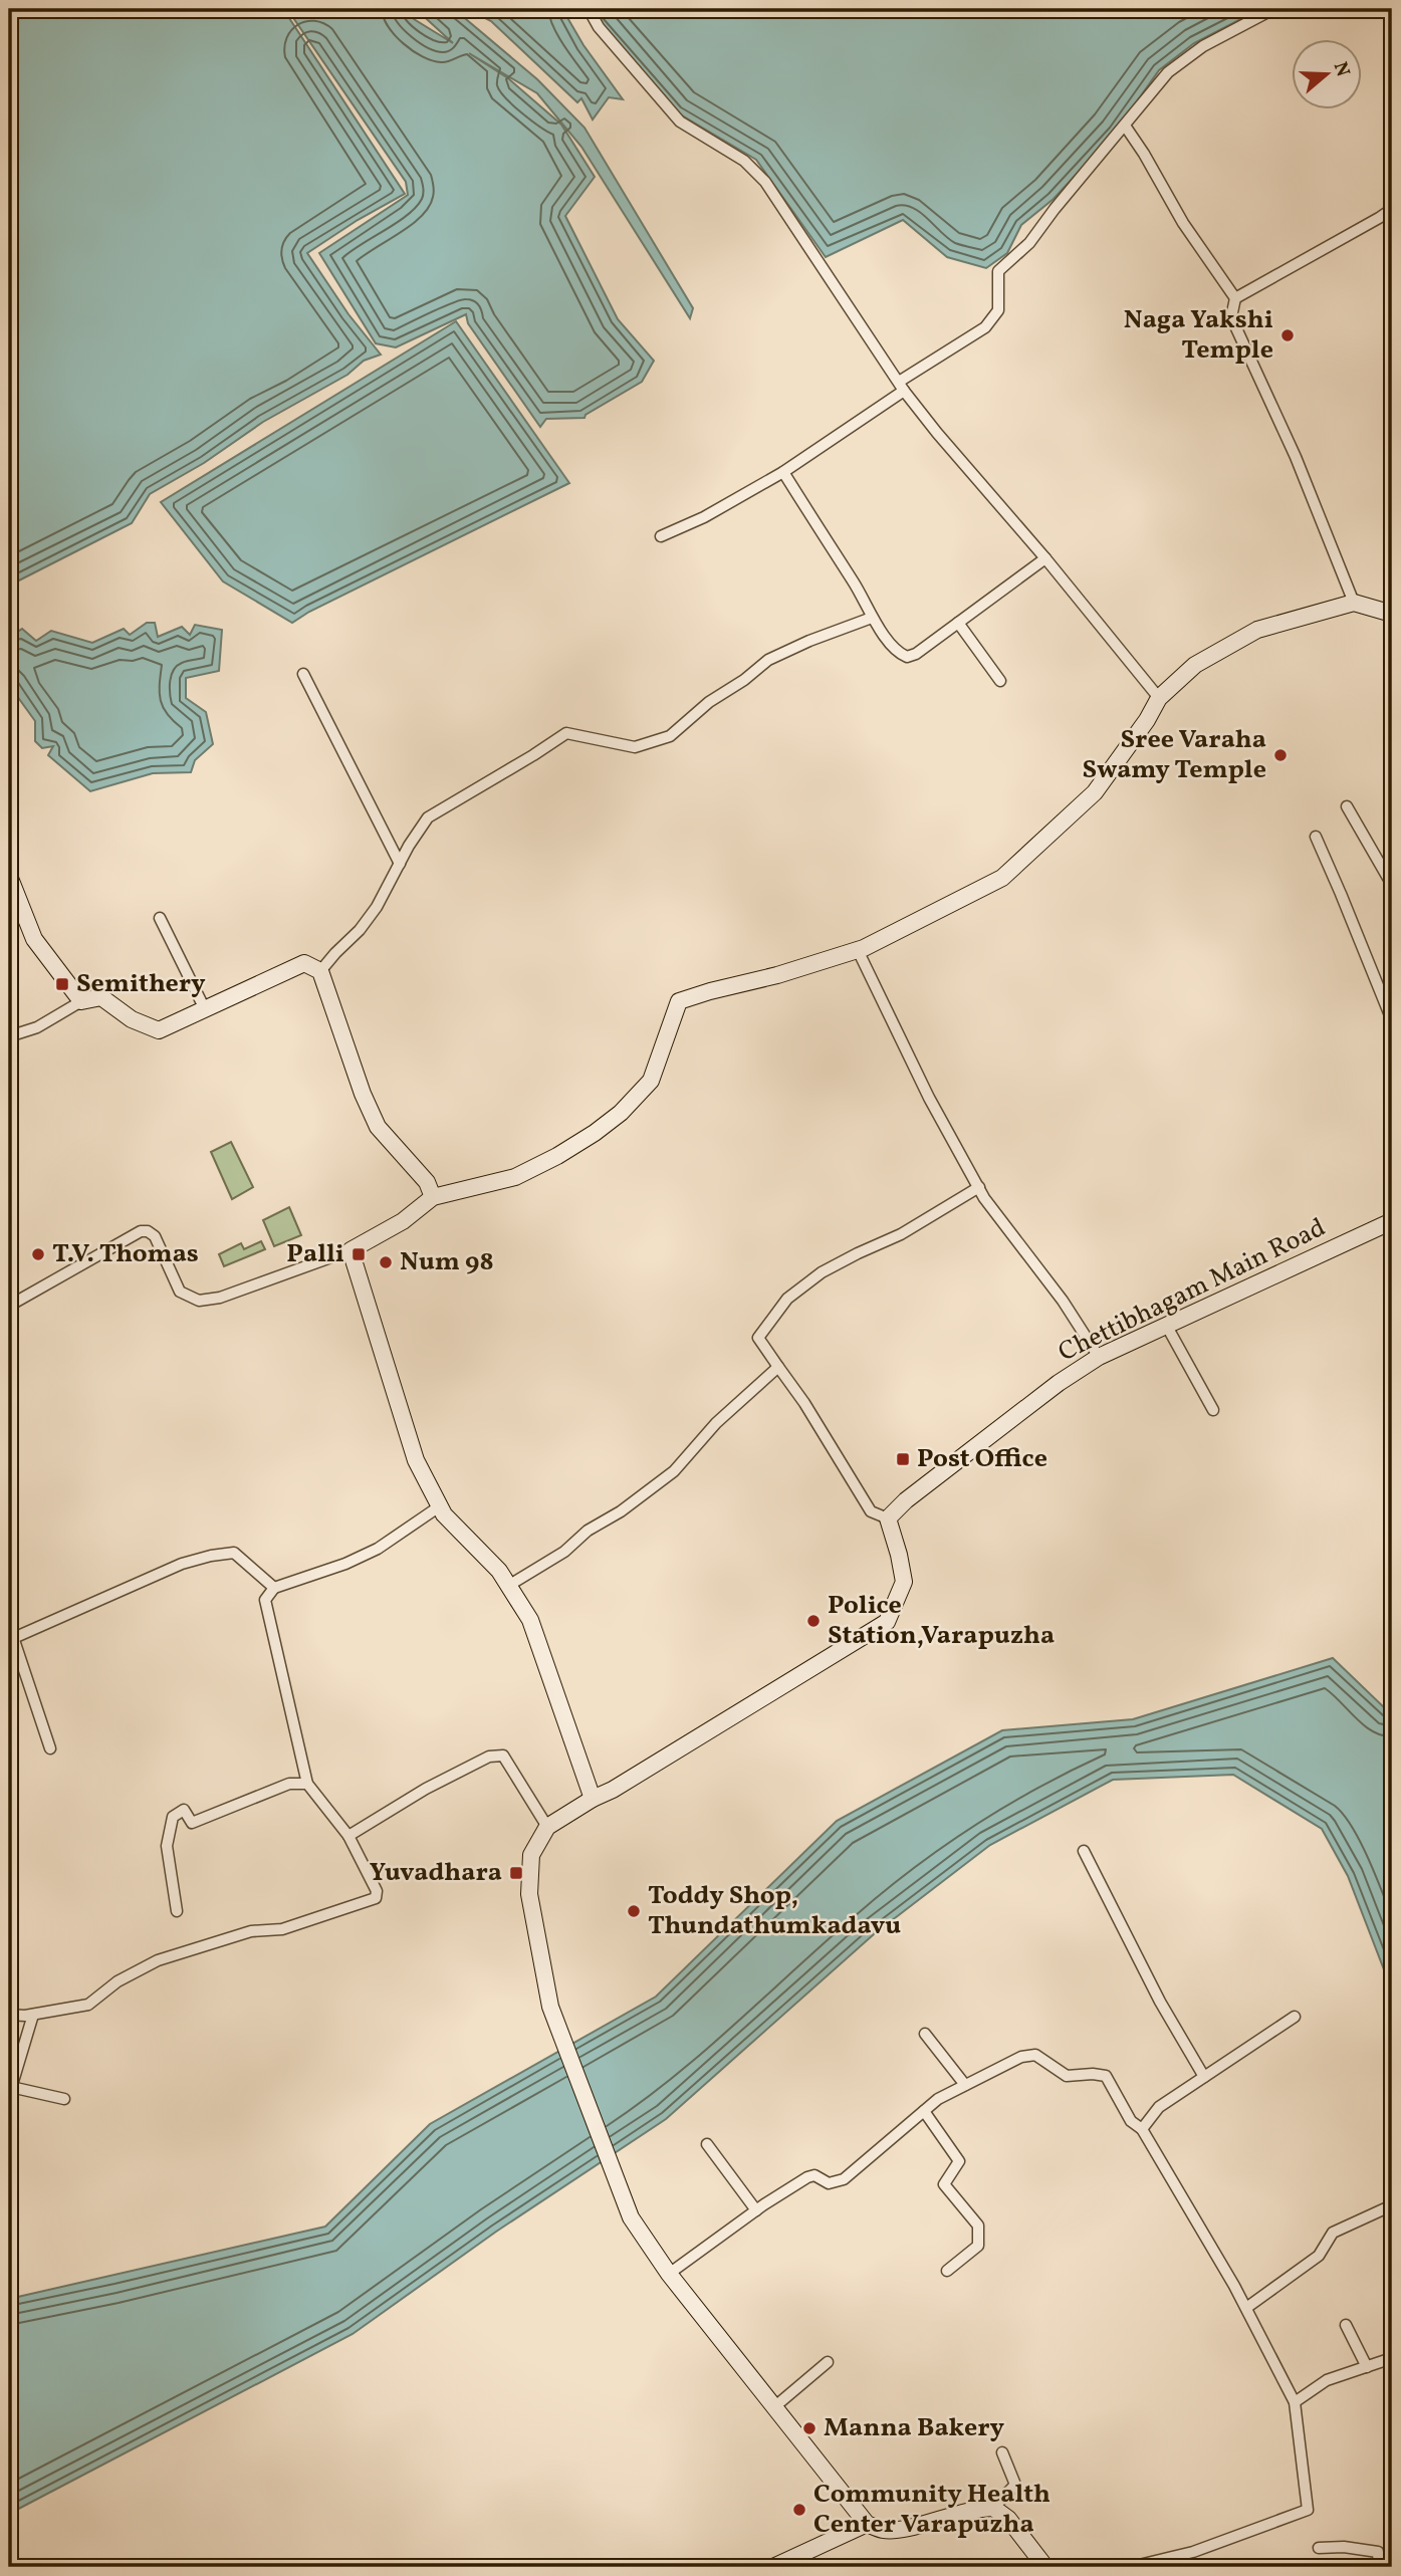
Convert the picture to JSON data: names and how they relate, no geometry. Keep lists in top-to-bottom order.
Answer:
{
  "streets": {
    "street": ["Chettibhagam Main Road"]
  },
  "places": {
    "other": [
      "Naga Yakshi Temple",
      "Sree Varaha Swamy Temple",
      "T.V. Thomas",
      "Num 98",
      "Police Station,Varapuzha",
      "Toddy Shop, Thundathumkadavu",
      "Manna Bakery",
      "Community Health Center Varapuzha"
    ],
    "transit": [
      "Semithery",
      "Palli",
      "Post Office",
      "Yuvadhara"
    ]
  },
  "north": "right"
}
